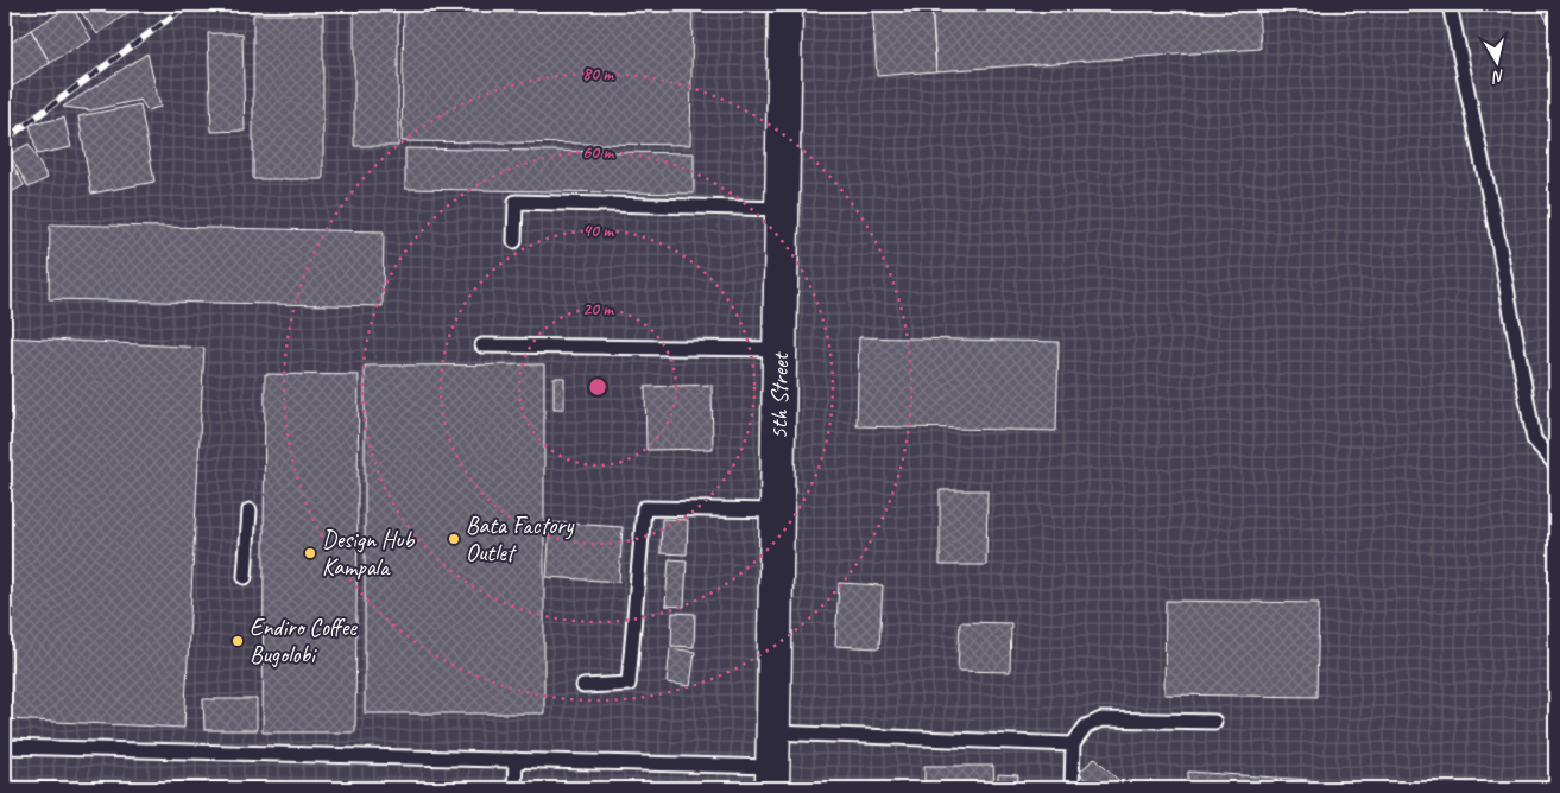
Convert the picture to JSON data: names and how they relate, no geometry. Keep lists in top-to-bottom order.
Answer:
{
  "streets": {
    "street": ["5th Street"]
  },
  "places": ["Bata Factory Outlet", "Design Hub Kampala", "Endiro Coffee Bugolobi"],
  "north": "bottom",
  "rings": [
    "80 m",
    "60 m",
    "40 m",
    "20 m"
  ]
}
